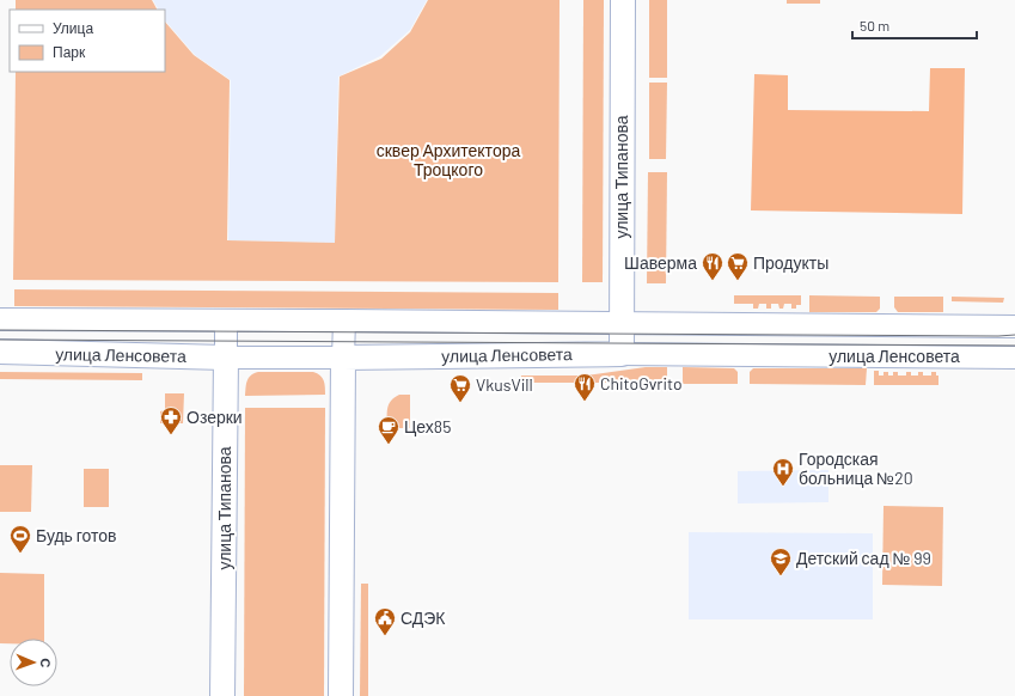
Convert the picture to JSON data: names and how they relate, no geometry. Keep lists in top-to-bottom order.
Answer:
{
  "streets": {
    "main road": ["улица Типанова", "улица Ленсовета"]
  },
  "crossings": [
    ["улица Типанова", "улица Ленсовета"]
  ],
  "parks": ["сквер Архитектора Троцкого"],
  "places": {
    "restaurant": ["Шаверма", "ChitoGvrito"],
    "supermarket": ["Продукты", "VkusVill"],
    "pharmacy": ["Озерки"],
    "cafe": ["Цех85"],
    "hospital": ["Городская больница №20"],
    "sports": ["Будь готов"],
    "school or university": ["Детский сад № 99"],
    "public building": ["СДЭК"]
  },
  "legend": ["Улица", "Парк"],
  "scale_bar": "50 m",
  "north": "right"
}
